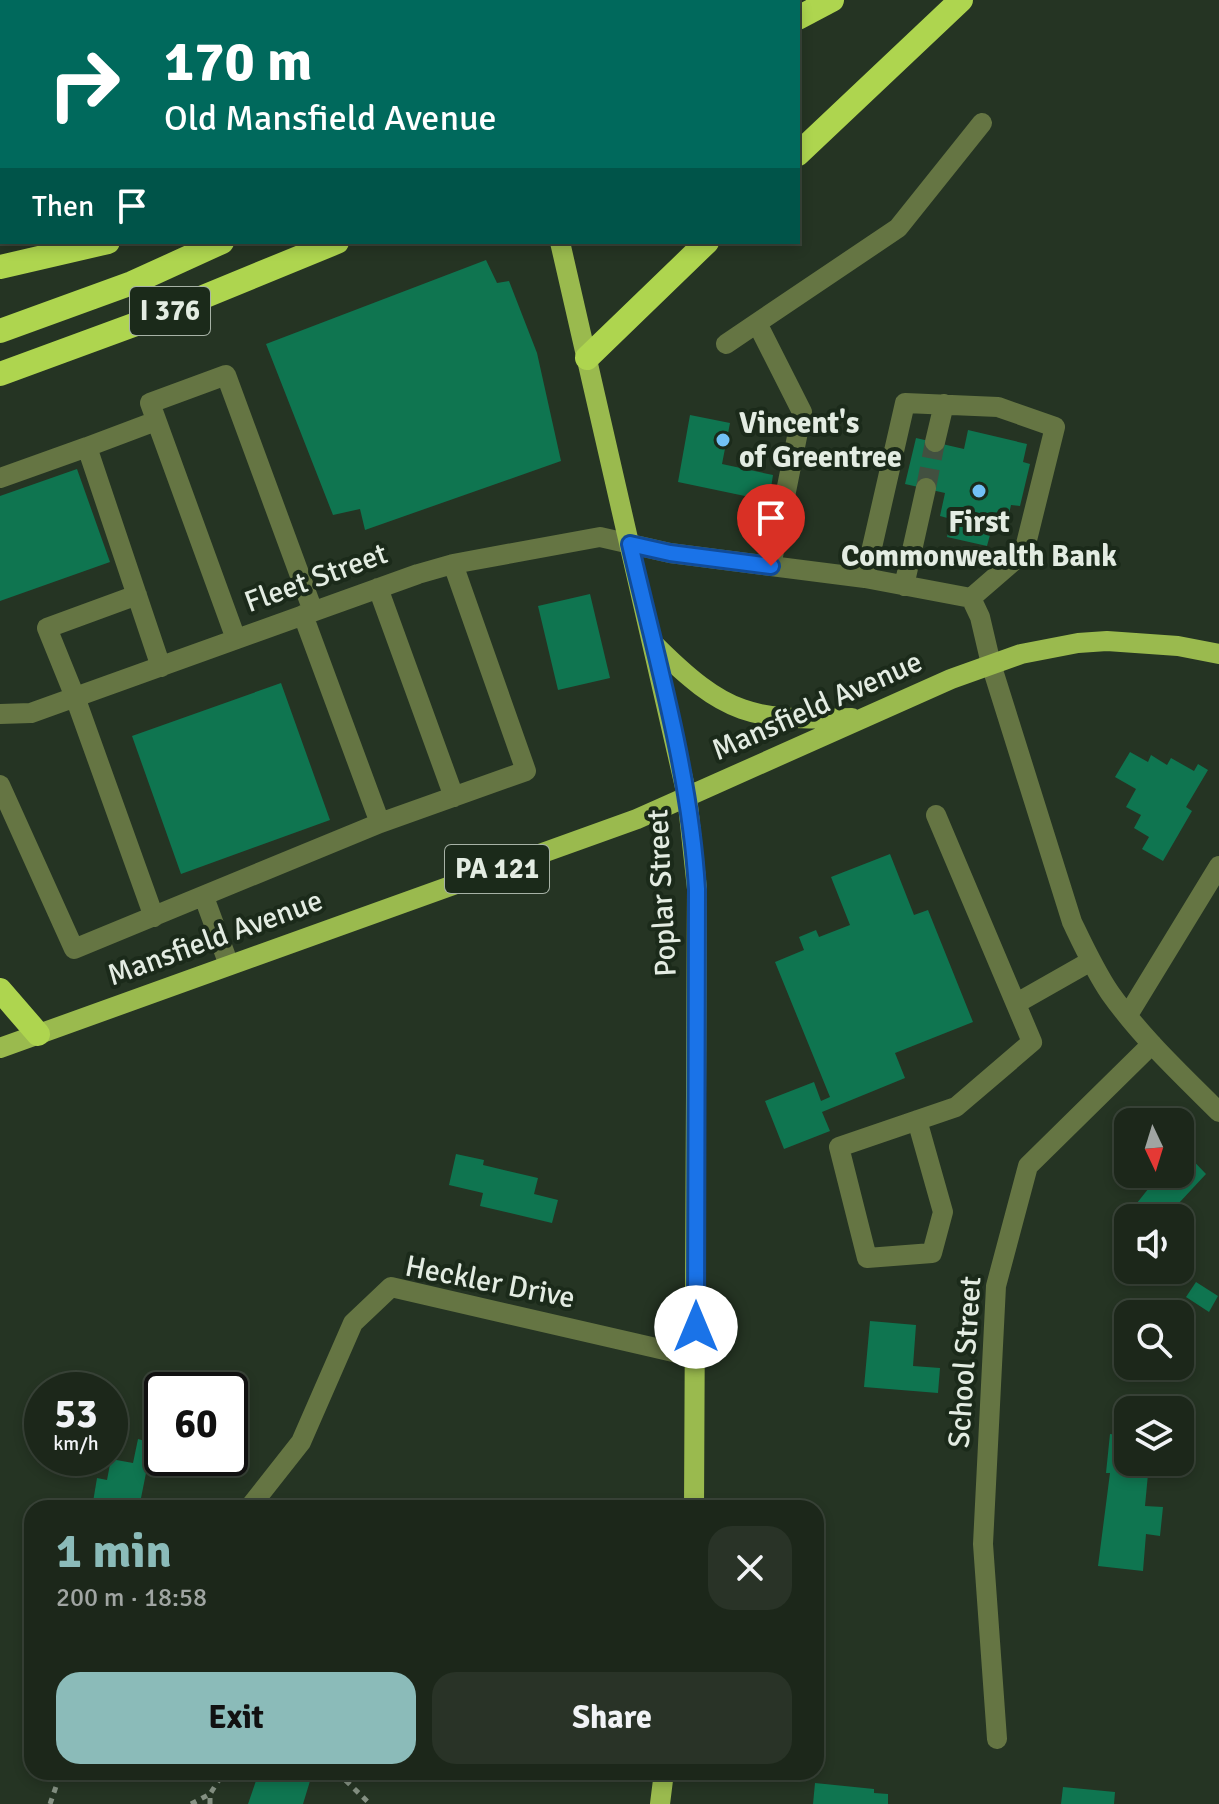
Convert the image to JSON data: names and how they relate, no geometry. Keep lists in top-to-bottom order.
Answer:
{
  "streets": {
    "highway": ["I 376"],
    "main road": ["Mansfield Avenue", "PA 121", "Poplar Street"],
    "street": ["Fleet Street", "Heckler Drive", "School Street"]
  },
  "crossings": [
    ["Fleet Street", "Poplar Street"],
    ["Mansfield Avenue", "Poplar Street"],
    ["Poplar Street", "Heckler Drive"]
  ],
  "places": ["Vincent's of Greentree", "First Commonwealth Bank"],
  "north": "bottom",
  "page": {
    "turn": ["170 m", "Old Mansfield Avenue"],
    "then": "Then",
    "speed": "53 km/h",
    "limit": "60",
    "heading": ["1 min", "200 m · 18:58"],
    "buttons": ["Exit", "Share"]
  }
}
